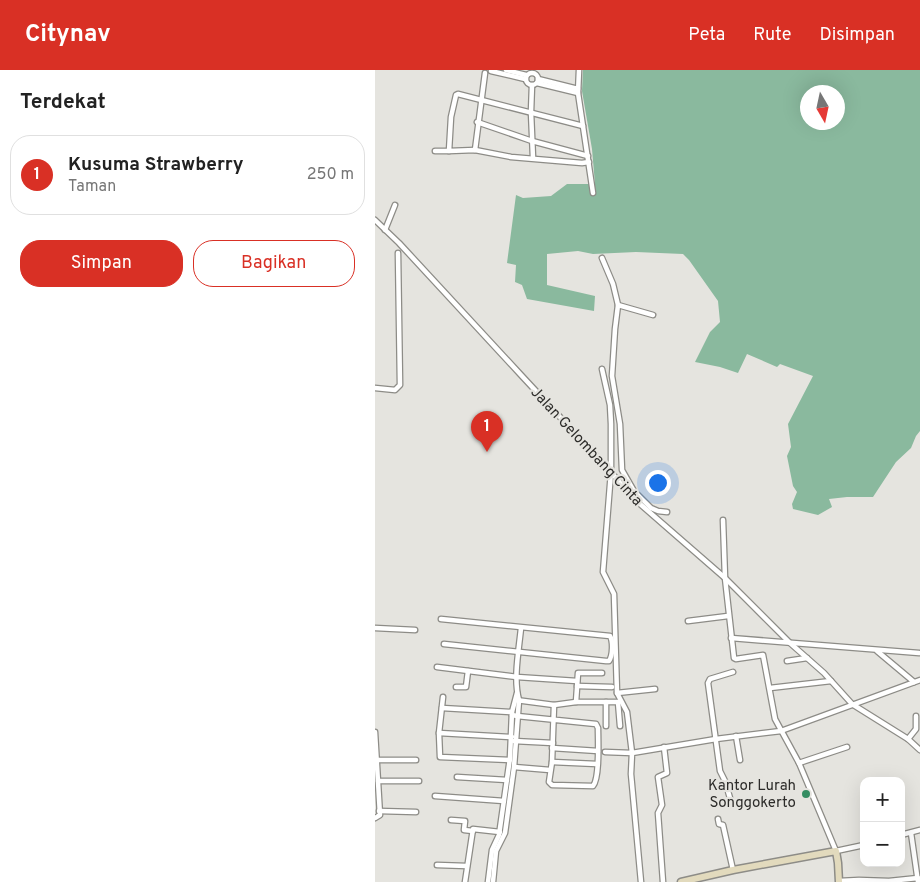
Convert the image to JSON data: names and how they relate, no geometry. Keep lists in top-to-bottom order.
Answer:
{
  "streets": {
    "street": ["Jalan Gelombang Cinta"]
  },
  "places": ["Kantor Lurah Songgokerto"],
  "north": "bottom",
  "page": {
    "header": "Citynav",
    "nav": ["Peta", "Rute", "Disimpan"],
    "heading": "Terdekat",
    "list": [
      {
        "mark": "1",
        "name": "Kusuma Strawberry",
        "note": "Taman",
        "value": "250 m"
      }
    ],
    "buttons": ["Simpan", "Bagikan"],
    "pins": "1",
    "map_buttons": ["+", "−"]
  }
}
